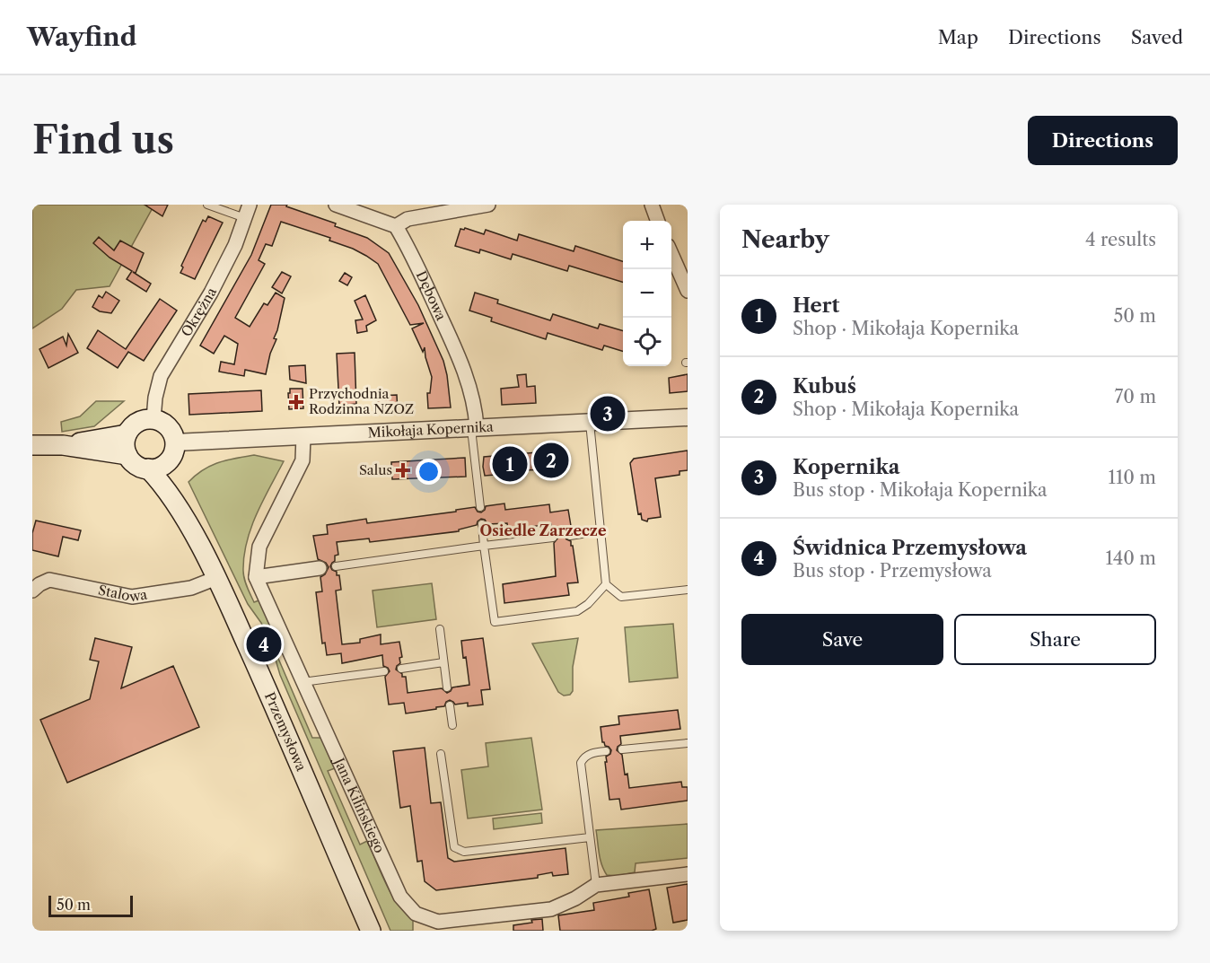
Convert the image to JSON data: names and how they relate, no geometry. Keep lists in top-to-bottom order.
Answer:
{
  "streets": {
    "main road": ["Przemysłowa"],
    "street": [
      "Dębowa",
      "Okrężna",
      "Mikołaja Kopernika",
      "Stalowa",
      "Jana Kilińskiego"
    ]
  },
  "crossings": [
    ["Dębowa", "Mikołaja Kopernika"],
    ["Okrężna", "Mikołaja Kopernika"],
    ["Okrężna", "Przemysłowa"],
    ["Mikołaja Kopernika", "Przemysłowa"],
    ["Stalowa", "Przemysłowa"]
  ],
  "districts": ["Osiedle Zarzecze"],
  "places": {
    "health": ["Przychodnia Rodzinna NZOZ", "Salus"]
  },
  "scale_bar": "50 m",
  "page": {
    "header": "Wayfind",
    "nav": ["Map", "Directions", "Saved"],
    "buttons": [
      "Directions",
      ["Save", "Share"]
    ],
    "title": "Find us",
    "heading": ["Nearby", "4 results"],
    "map_buttons": ["+", "−"],
    "list": [
      {
        "mark": "1",
        "name": "Hert",
        "note": "Shop · Mikołaja Kopernika",
        "value": "50 m"
      },
      {
        "mark": "2",
        "name": "Kubuś",
        "note": "Shop · Mikołaja Kopernika",
        "value": "70 m"
      },
      {
        "mark": "3",
        "name": "Kopernika",
        "note": "Bus stop · Mikołaja Kopernika",
        "value": "110 m"
      },
      {
        "mark": "4",
        "name": "Świdnica Przemysłowa",
        "note": "Bus stop · Przemysłowa",
        "value": "140 m"
      }
    ],
    "pins": [
      "3",
      "2",
      "1",
      "4"
    ],
    "scale": "50 m"
  }
}
